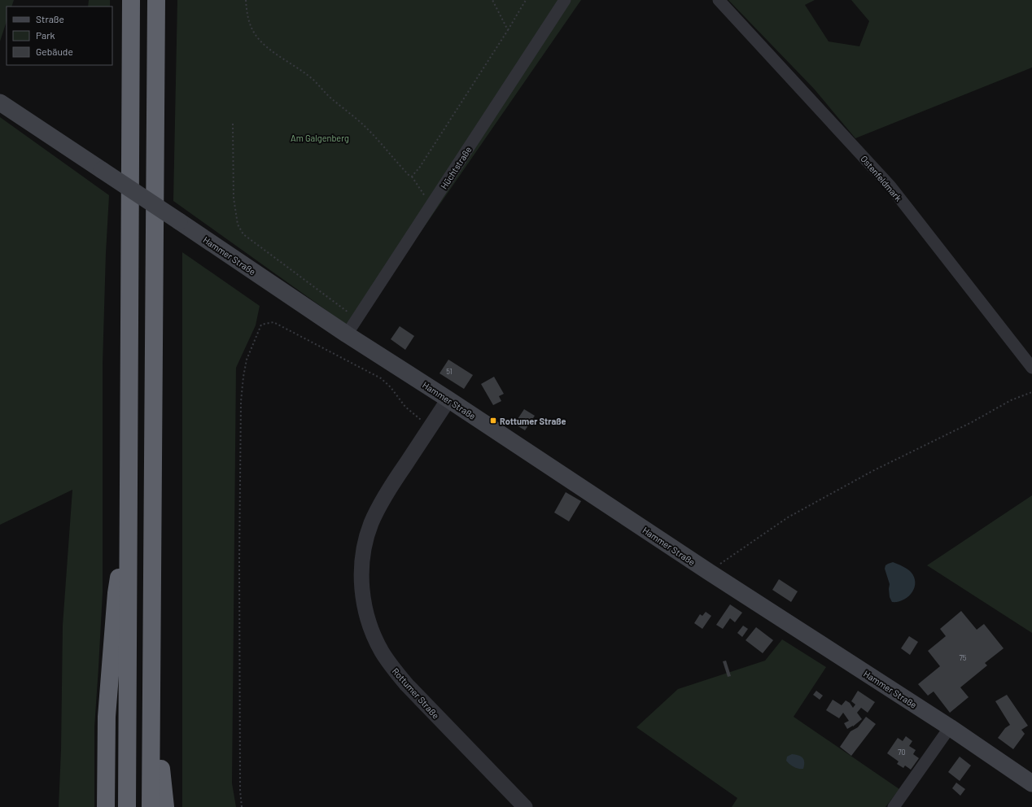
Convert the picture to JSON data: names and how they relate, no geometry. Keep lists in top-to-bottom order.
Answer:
{
  "streets": {
    "main road": ["Hammer Straße"],
    "street": ["Hüchtstraße", "Ostenfeldmark", "Rottumer Straße"]
  },
  "crossings": [
    ["Hüchtstraße", "Hammer Straße"],
    ["Hammer Straße", "Rottumer Straße"]
  ],
  "parks": ["Am Galgenberg"],
  "places": {
    "transit": ["Rottumer Straße"]
  },
  "house_numbers": ["51", "75", "70"],
  "legend": ["Straße", "Park", "Gebäude"]
}
